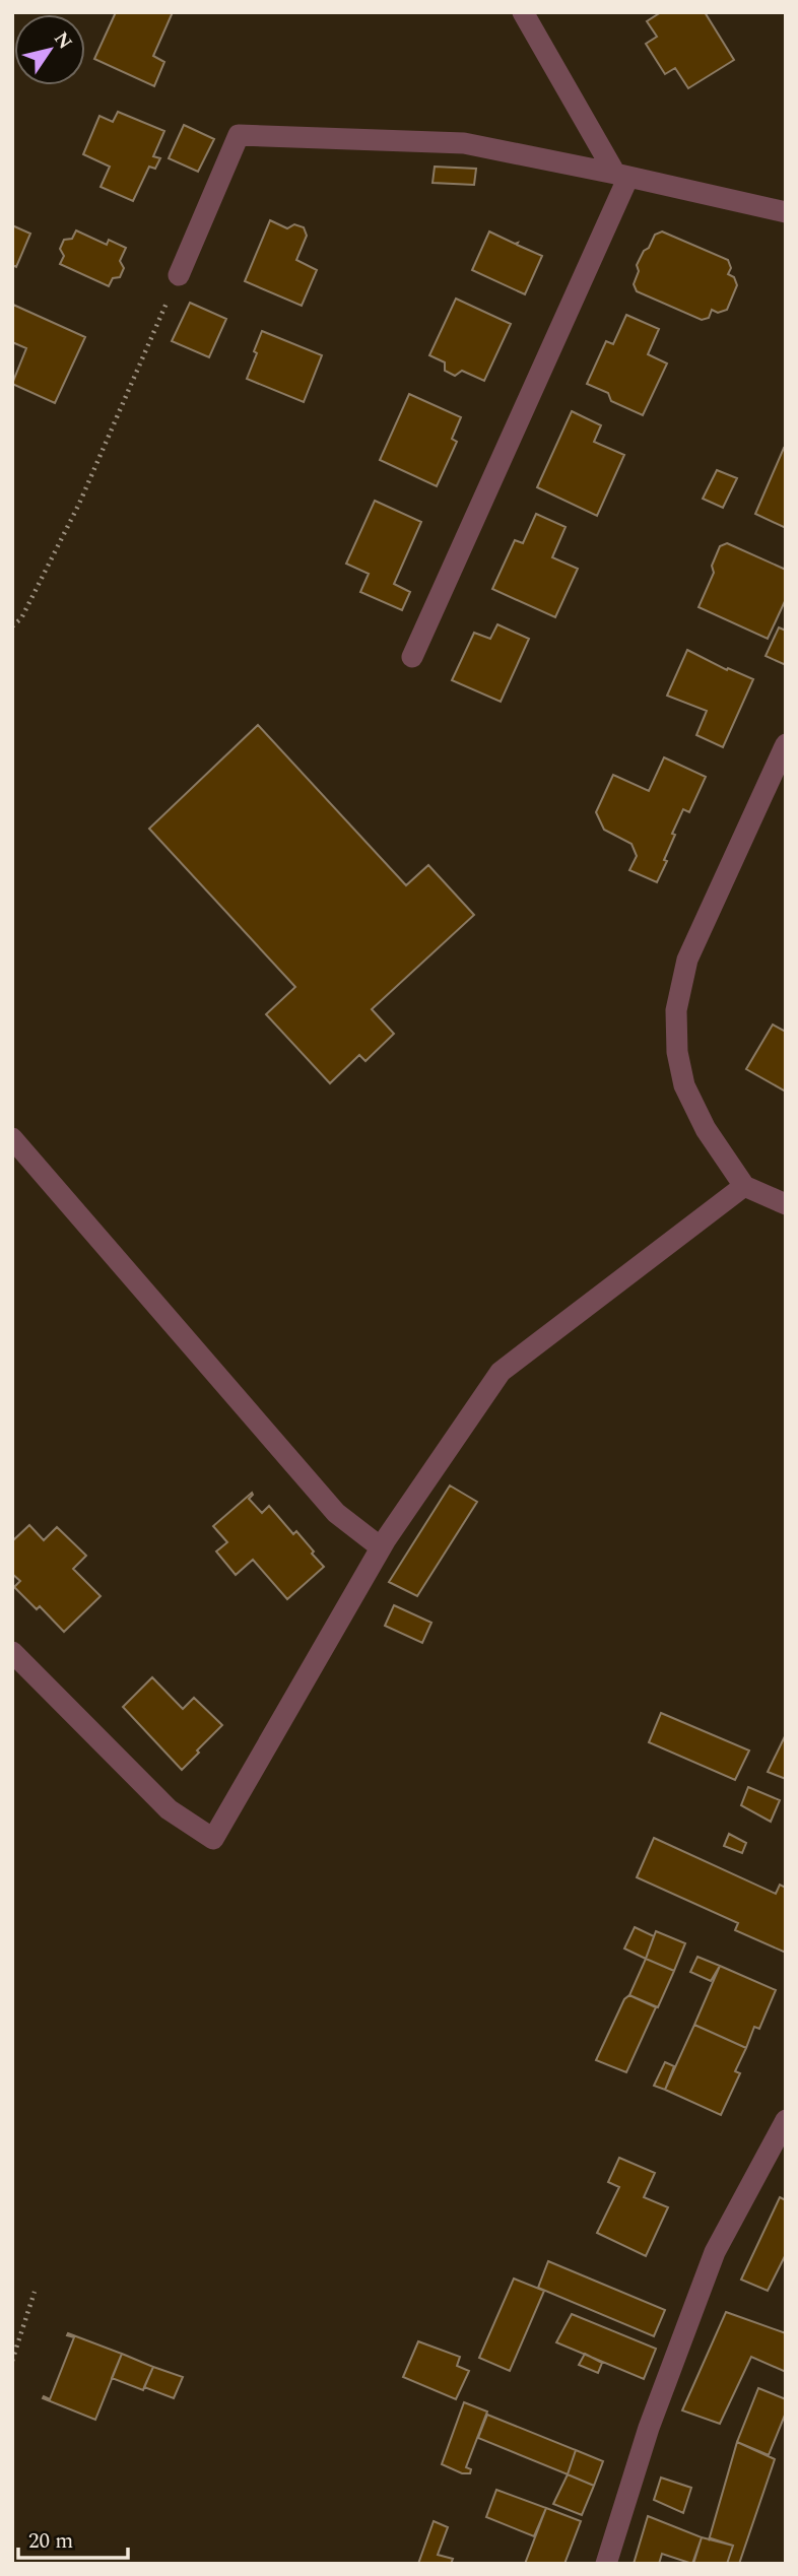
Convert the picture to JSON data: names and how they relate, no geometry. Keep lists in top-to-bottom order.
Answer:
{
  "scale_bar": "20 m",
  "north": "top right"
}
